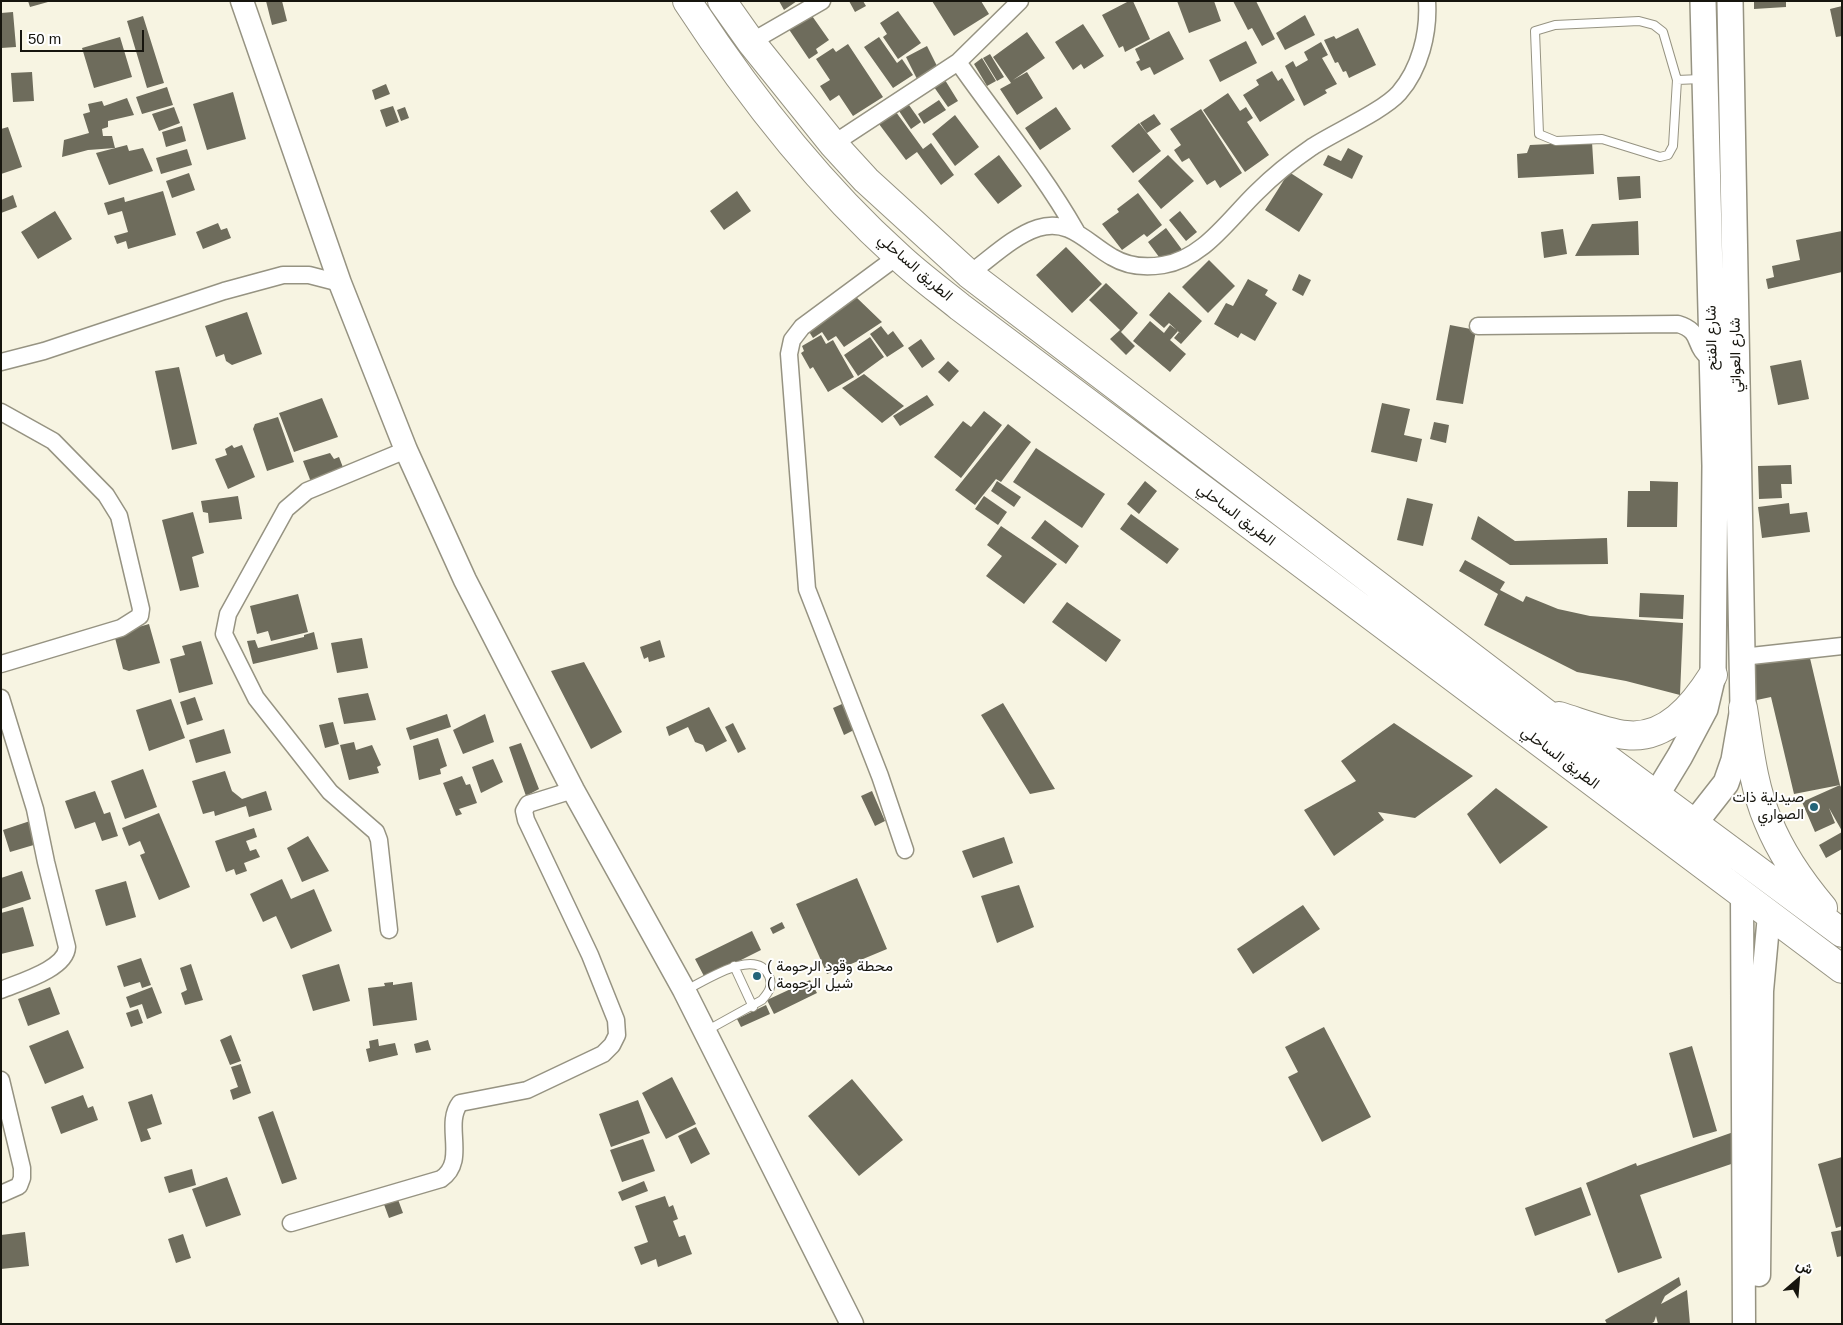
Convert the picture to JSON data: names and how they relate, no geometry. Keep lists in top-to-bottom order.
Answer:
{
  "streets": {
    "highway": ["الطريق الساحلي"],
    "main road": ["شارع الفتح", "شارع العواتي"]
  },
  "crossings": [
    ["الطريق الساحلي", "شارع الفتح"],
    ["الطريق الساحلي", "شارع العواتي"],
    ["شارع الفتح", "شارع العواتي"]
  ],
  "places": ["صيدلية ذات الصواري", "( محطة وقود الرحومة ( شيل الرحومة"],
  "scale_bar": "50 m",
  "north": "top right"
}
